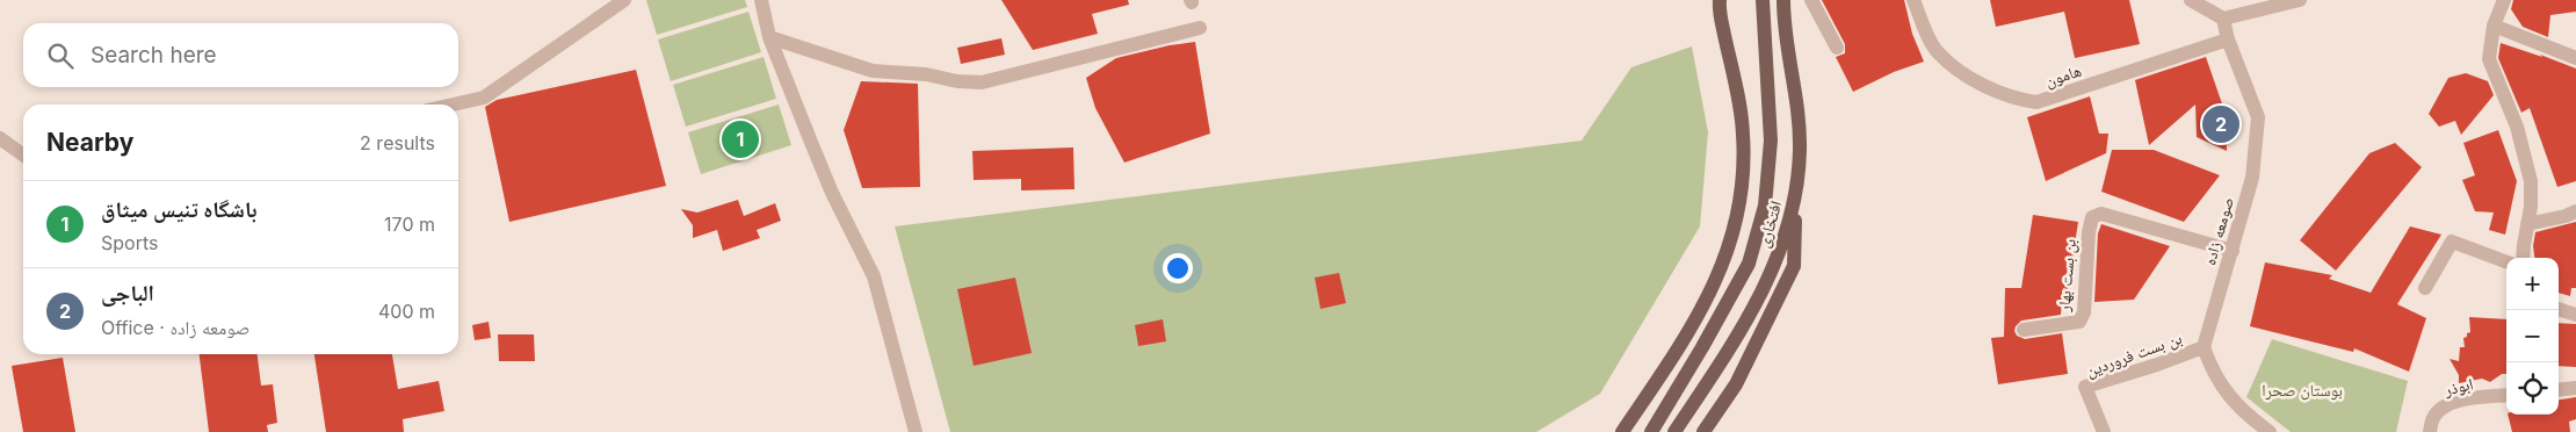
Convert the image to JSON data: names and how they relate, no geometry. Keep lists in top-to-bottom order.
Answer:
{
  "streets": {
    "main road": ["افتخاری"],
    "street": [
      "هامون",
      "صومعه زاده",
      "بن بست بهار",
      "بن بست فروردین",
      "ابوذر"
    ]
  },
  "crossings": [
    ["هامون", "صومعه زاده"],
    ["صومعه زاده", "بن بست بهار"],
    ["صومعه زاده", "بن بست فروردین"]
  ],
  "parks": ["بوستان صحرا"],
  "page": {
    "search": "Search here",
    "pins": ["2", "1"],
    "heading": ["Nearby", "2 results"],
    "list": [
      {
        "mark": "1",
        "name": "باشگاه تنيس ميثاق",
        "note": "Sports",
        "value": "170 m"
      },
      {
        "mark": "2",
        "name": "الباجی",
        "note": "Office · صومعه زاده",
        "value": "400 m"
      }
    ],
    "map_buttons": ["+", "−"]
  }
}
